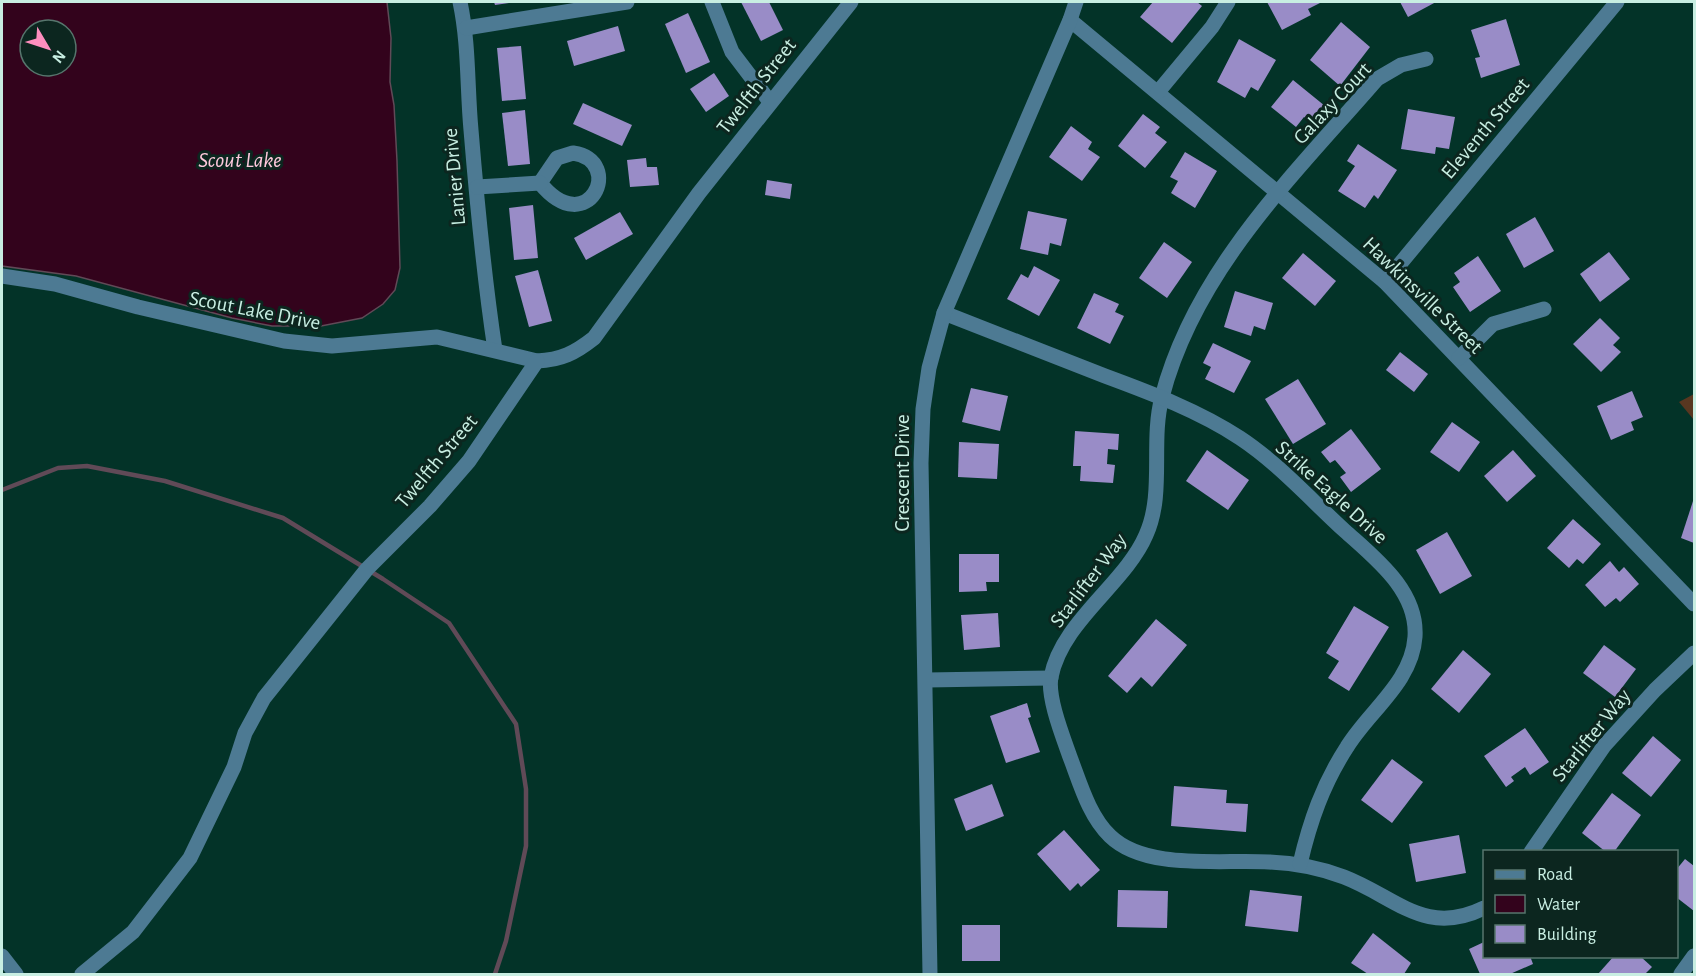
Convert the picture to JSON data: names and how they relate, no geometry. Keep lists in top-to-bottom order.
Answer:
{
  "streets": {
    "street": [
      "Twelfth Street",
      "Galaxy Court",
      "Eleventh Street",
      "Lanier Drive",
      "Hawkinsville Street",
      "Scout Lake Drive",
      "Crescent Drive",
      "Strike Eagle Drive",
      "Starlifter Way"
    ]
  },
  "crossings": [
    ["Twelfth Street", "Scout Lake Drive"],
    ["Galaxy Court", "Hawkinsville Street"],
    ["Galaxy Court", "Starlifter Way"],
    ["Eleventh Street", "Hawkinsville Street"],
    ["Lanier Drive", "Scout Lake Drive"],
    ["Hawkinsville Street", "Crescent Drive"],
    ["Hawkinsville Street", "Starlifter Way"],
    ["Crescent Drive", "Strike Eagle Drive"],
    ["Strike Eagle Drive", "Starlifter Way"]
  ],
  "water": ["Scout Lake"],
  "legend": ["Road", "Water", "Building"],
  "north": "bottom right"
}
